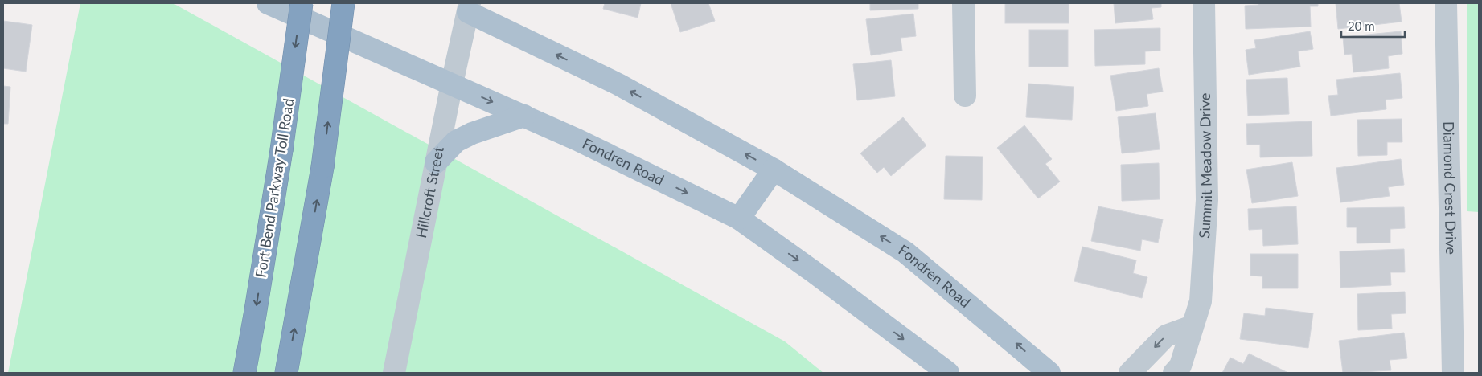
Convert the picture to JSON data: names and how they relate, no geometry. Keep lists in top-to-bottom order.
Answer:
{
  "streets": {
    "highway": ["Fort Bend Parkway Toll Road"],
    "main road": ["Fondren Road"],
    "street": ["Summit Meadow Drive", "Diamond Crest Drive", "Hillcroft Street"]
  },
  "crossings": [
    ["Fondren Road", "Hillcroft Street"]
  ],
  "scale_bar": "20 m"
}
